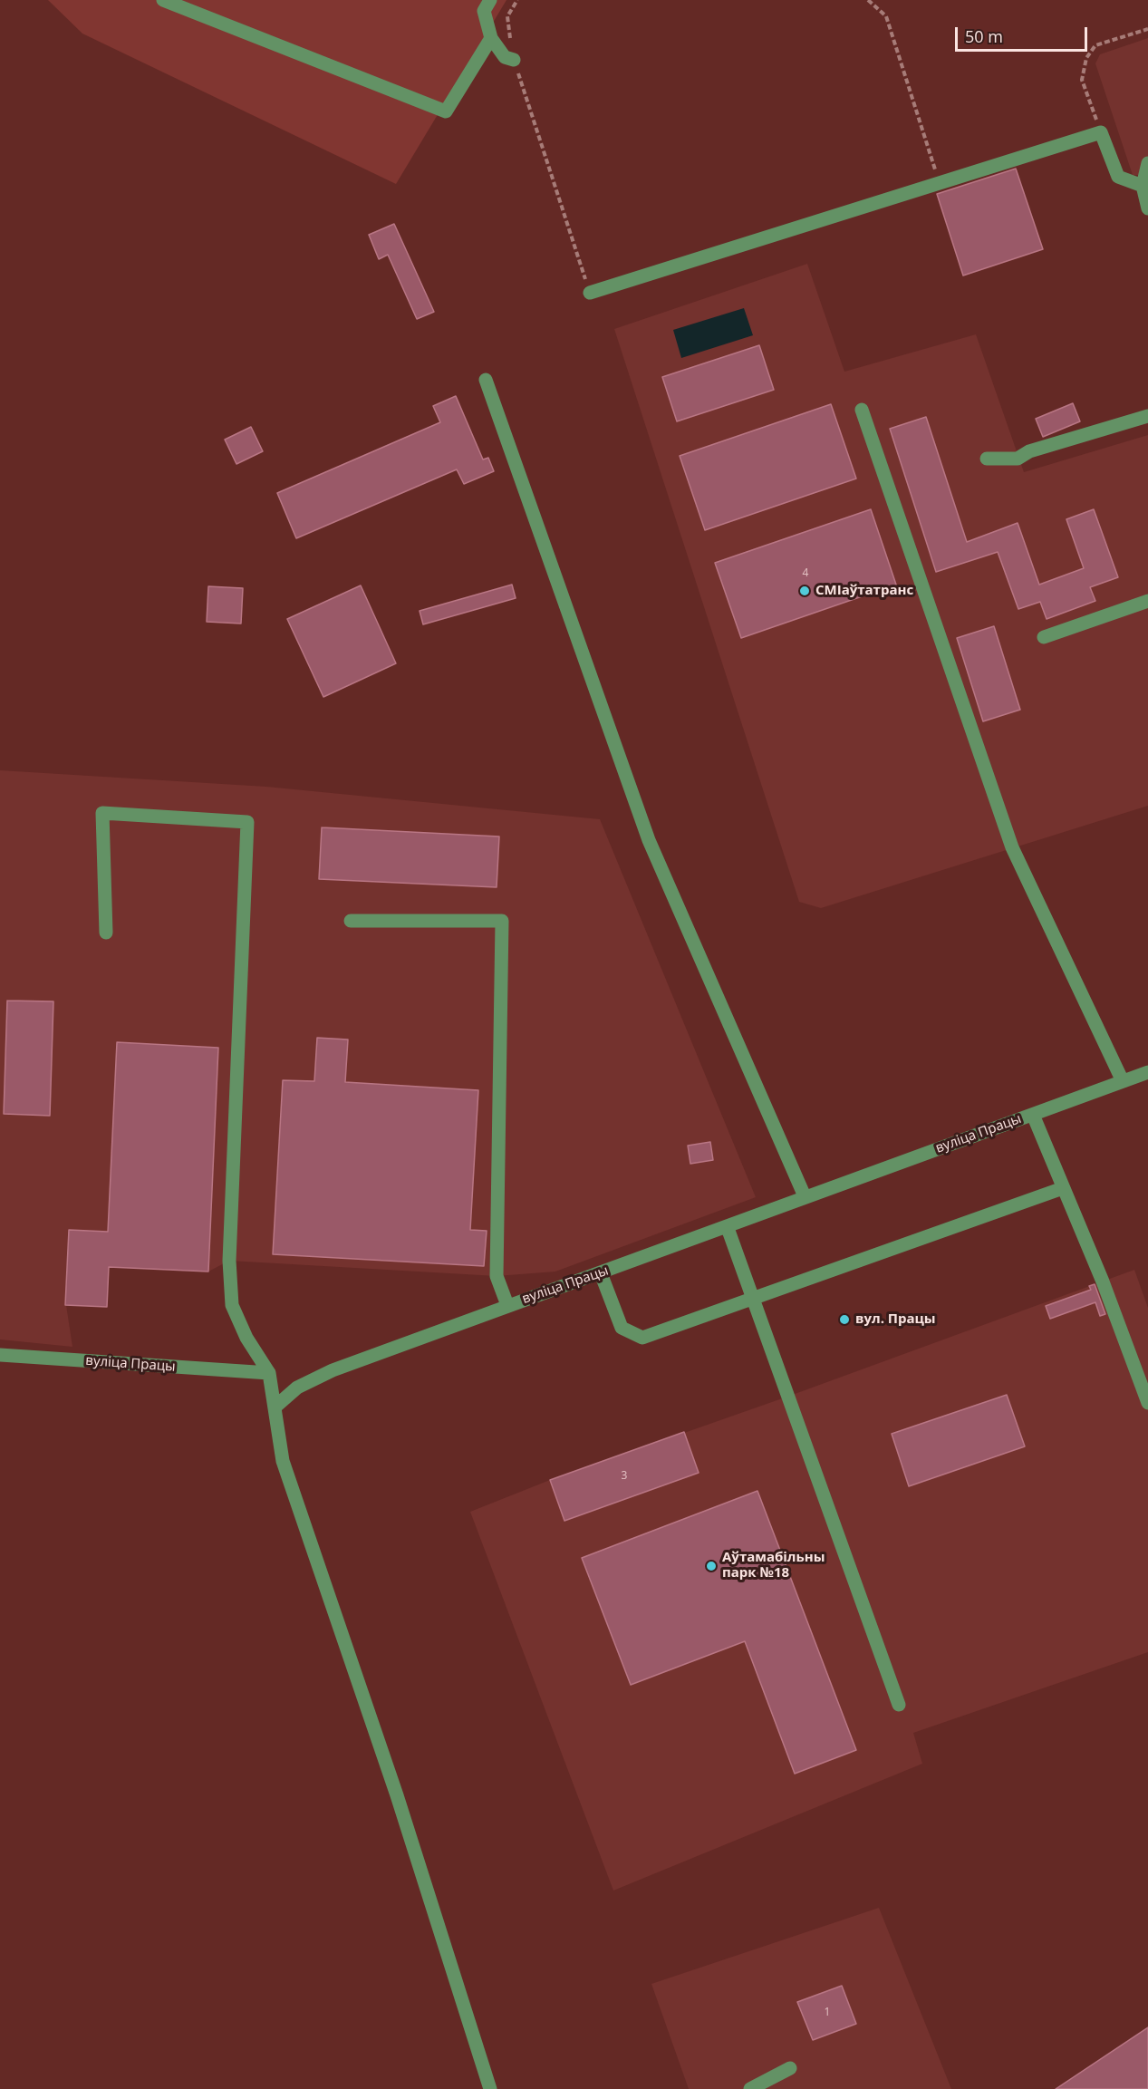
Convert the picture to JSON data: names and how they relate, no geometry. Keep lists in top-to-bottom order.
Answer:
{
  "streets": {
    "street": ["вуліца Працы"]
  },
  "places": ["СМІаўтатранс", "вул. Працы", "Аўтамабільны парк №18"],
  "house_numbers": ["4", "3", "1"],
  "scale_bar": "50 m"
}
